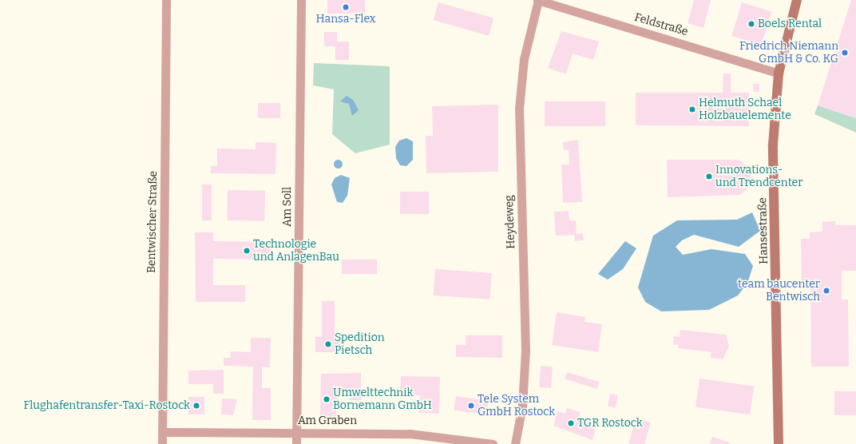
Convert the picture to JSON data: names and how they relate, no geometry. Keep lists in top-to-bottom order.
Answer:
{
  "streets": {
    "street": [
      "Feldstraße",
      "Am Soll",
      "Bentwischer Straße",
      "Heydeweg",
      "Hansestraße",
      "Am Graben"
    ]
  },
  "crossings": [
    ["Feldstraße", "Heydeweg"],
    ["Feldstraße", "Hansestraße"],
    ["Am Soll", "Am Graben"],
    ["Bentwischer Straße", "Am Graben"]
  ],
  "places": [
    "Hansa-Flex",
    "Boels Rental",
    "Friedrich Niemann GmbH & Co. KG",
    "Helmuth Schael Holzbauelemente",
    "Innovations- und Trendcenter",
    "Technologie und AnlagenBau",
    "team baucenter Bentwisch",
    "Spedition Pietsch",
    "Umwelttechnik Bornemann GmbH",
    "Flughafentransfer-Taxi-Rostock",
    "Tele System GmbH Rostock",
    "TGR Rostock"
  ]
}
